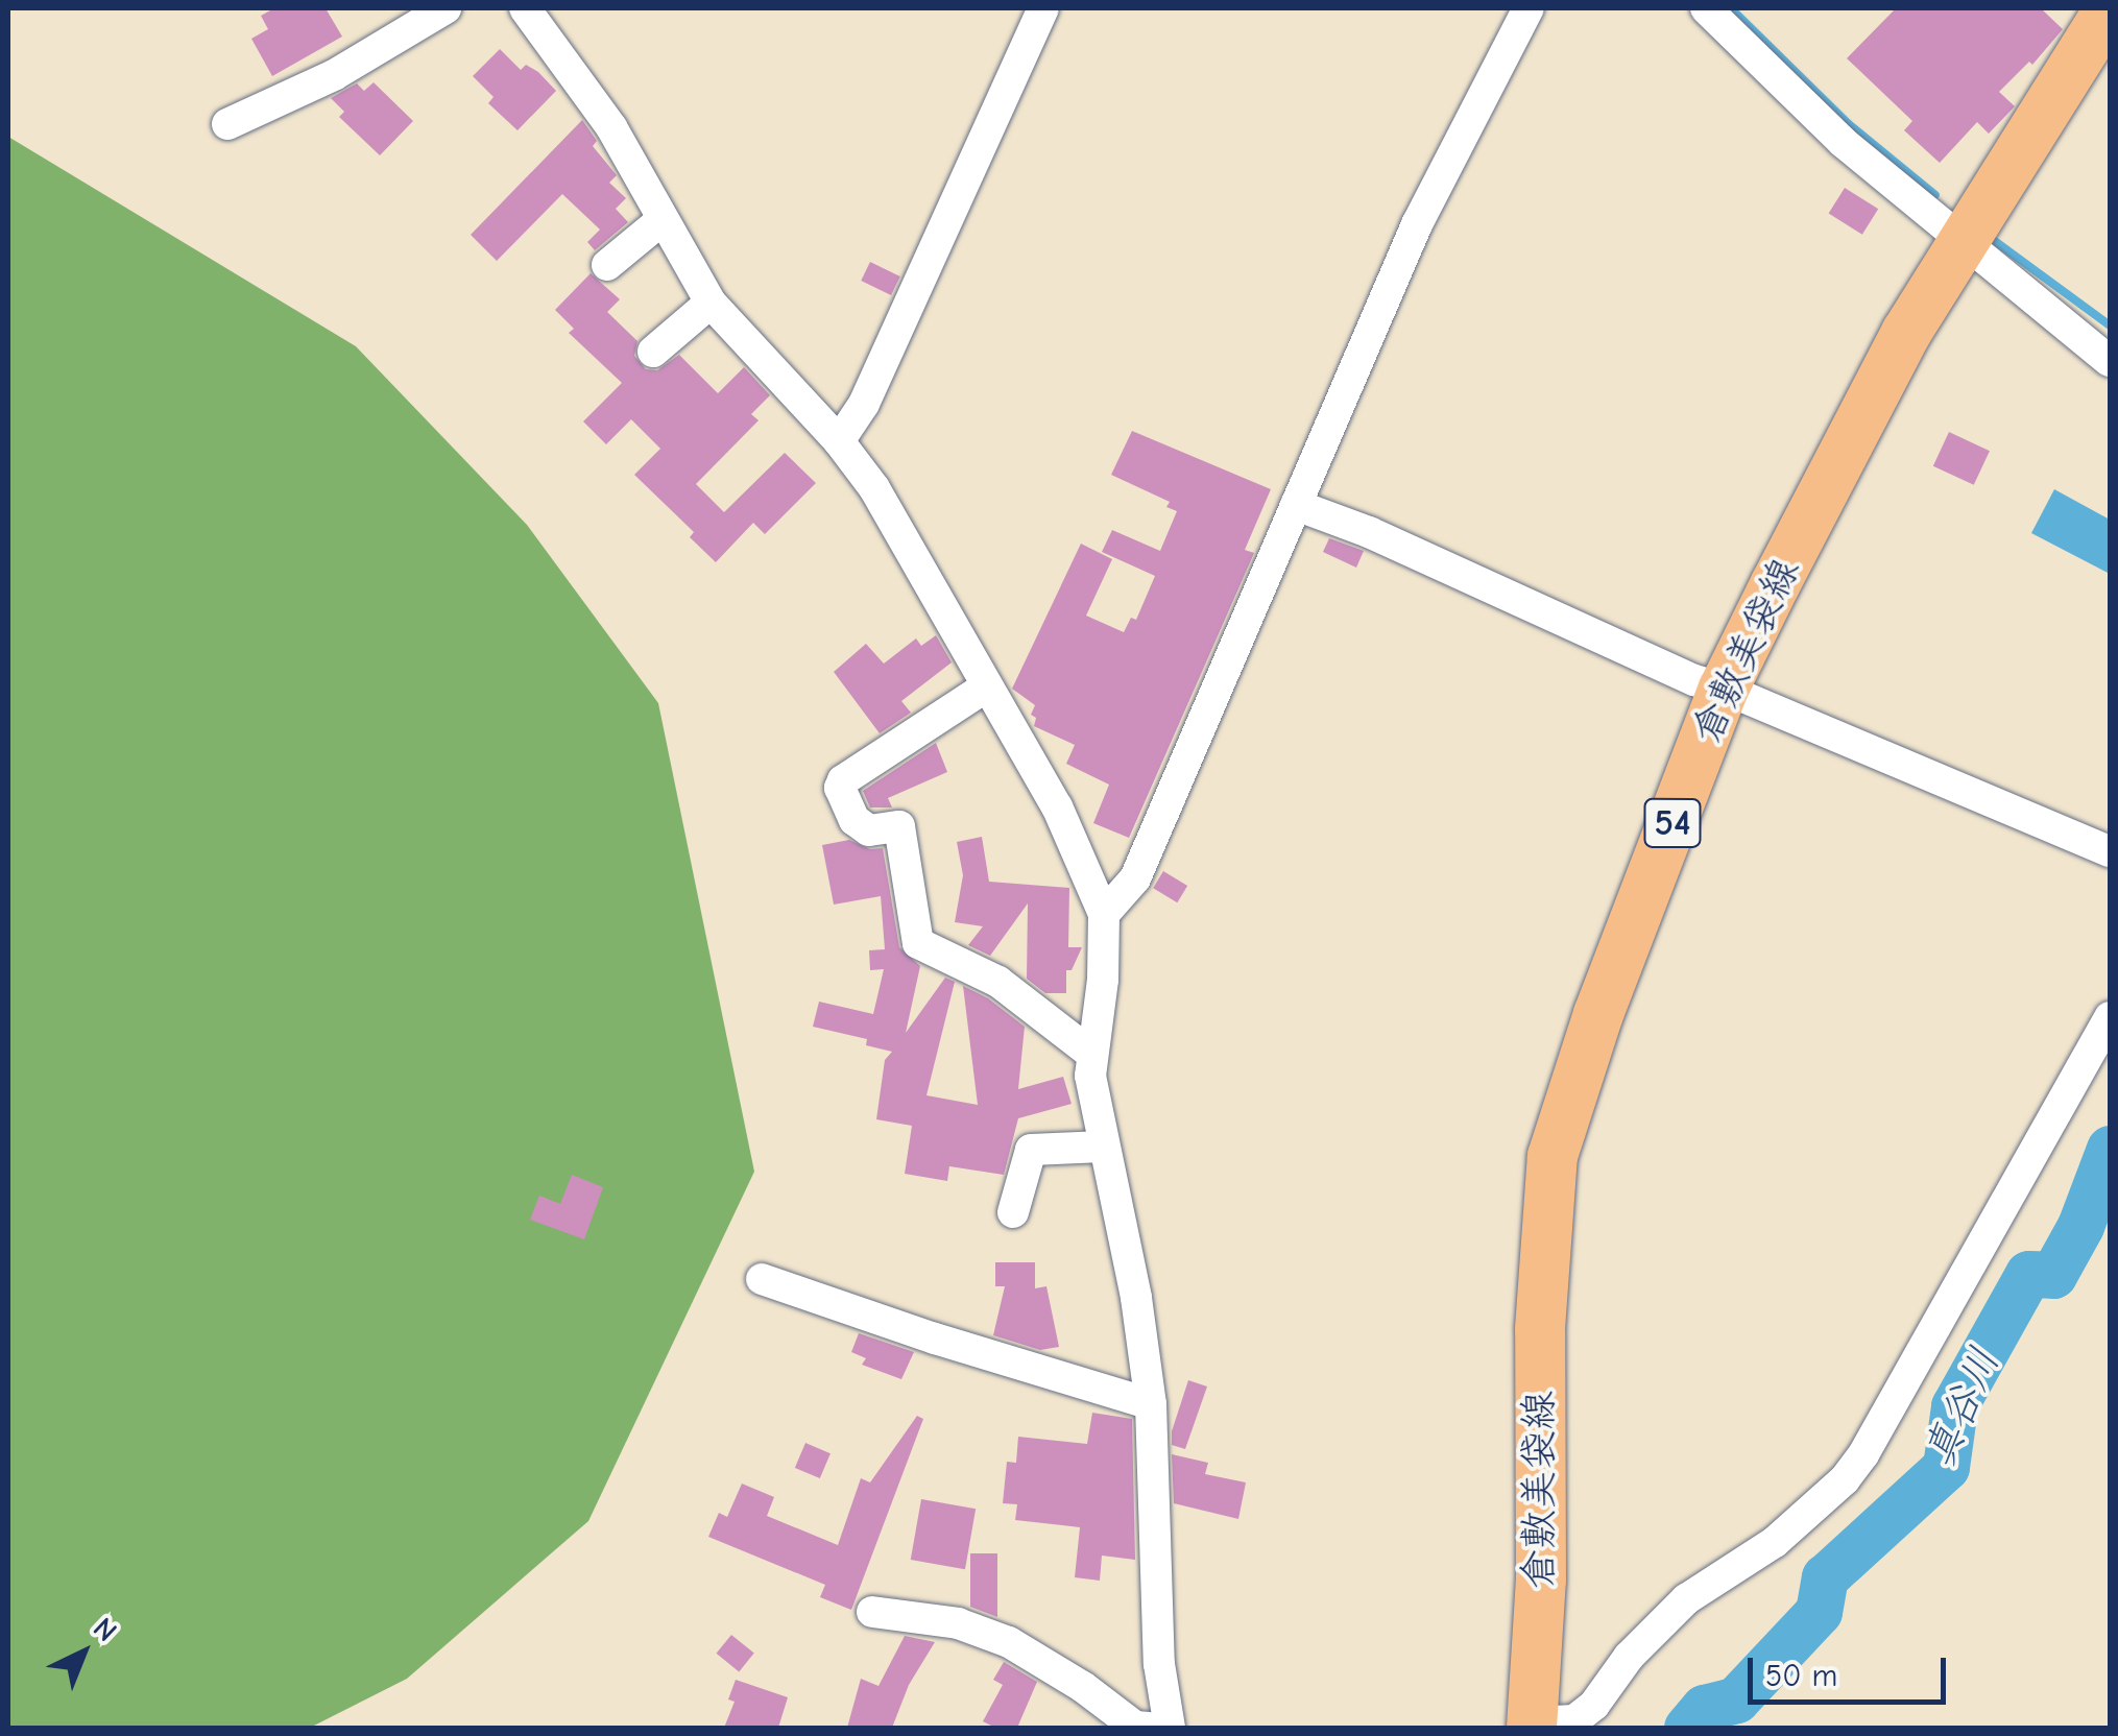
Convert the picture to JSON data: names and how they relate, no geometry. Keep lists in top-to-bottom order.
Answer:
{
  "streets": {
    "main road": ["倉敷美袋線", "54"]
  },
  "water": ["真谷川"],
  "scale_bar": "50 m",
  "north": "top right"
}
